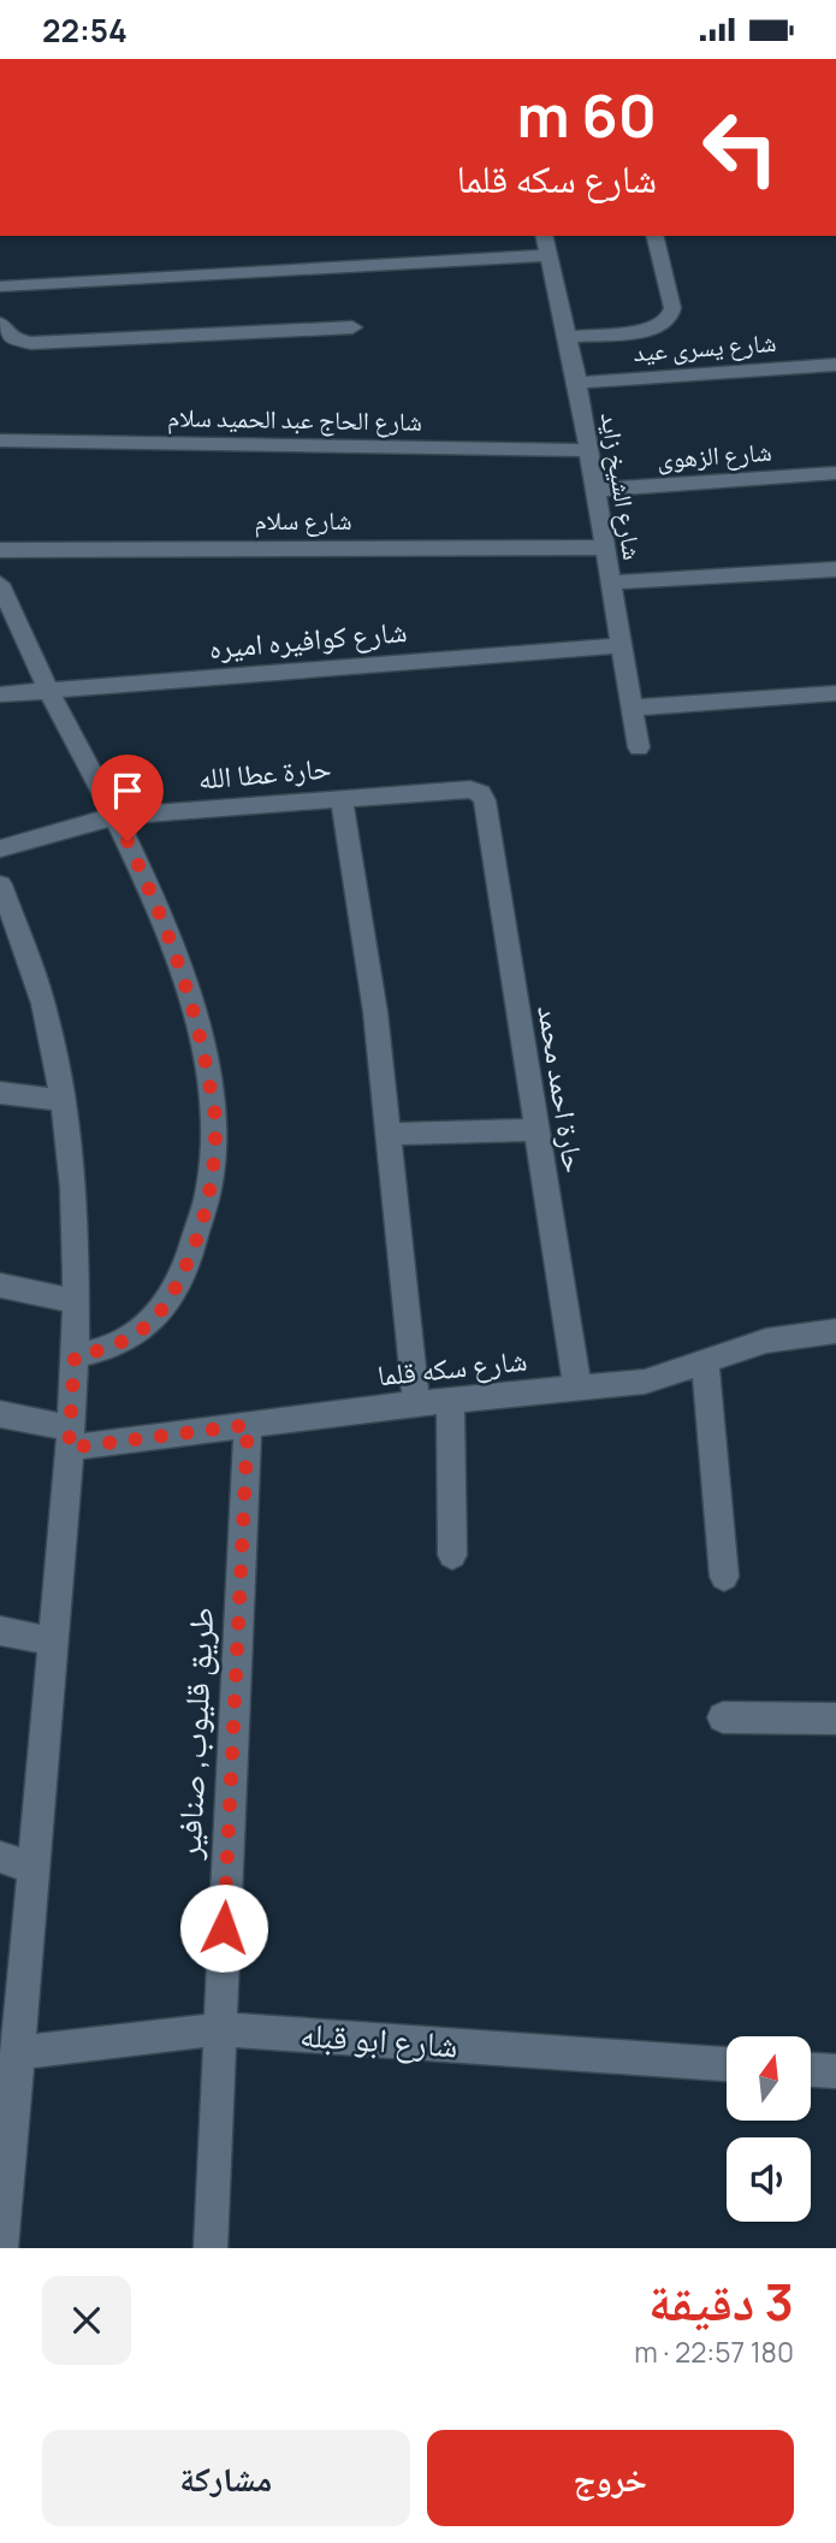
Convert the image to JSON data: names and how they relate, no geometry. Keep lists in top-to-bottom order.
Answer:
{
  "streets": {
    "street": [
      "شارع يسرى عيد",
      "شارع الحاج عبد الحميد سلام",
      "شارع الزهوى",
      "شارع الشيخ زايد",
      "شارع سلام",
      "شارع كوافيره اميره",
      "حارة عطا الله",
      "حارة احمد محمد",
      "شارع سكه قلما",
      "طريق قليوب, صنافير",
      "شارع ابو قبله"
    ]
  },
  "crossings": [
    ["شارع يسرى عيد", "شارع الشيخ زايد"],
    ["شارع الحاج عبد الحميد سلام", "شارع الشيخ زايد"],
    ["شارع الزهوى", "شارع الشيخ زايد"],
    ["شارع الشيخ زايد", "شارع سلام"],
    ["شارع الشيخ زايد", "شارع كوافيره اميره"],
    ["حارة عطا الله", "حارة احمد محمد"],
    ["حارة احمد محمد", "شارع سكه قلما"],
    ["شارع سكه قلما", "طريق قليوب, صنافير"],
    ["طريق قليوب, صنافير", "شارع ابو قبله"]
  ],
  "north": "top",
  "page": {
    "status": "22:54",
    "turn": ["60 m", "شارع سكه قلما"],
    "heading": ["3 دقيقة", "180 m · 22:57"],
    "buttons": ["خروج", "مشاركة"]
  }
}
